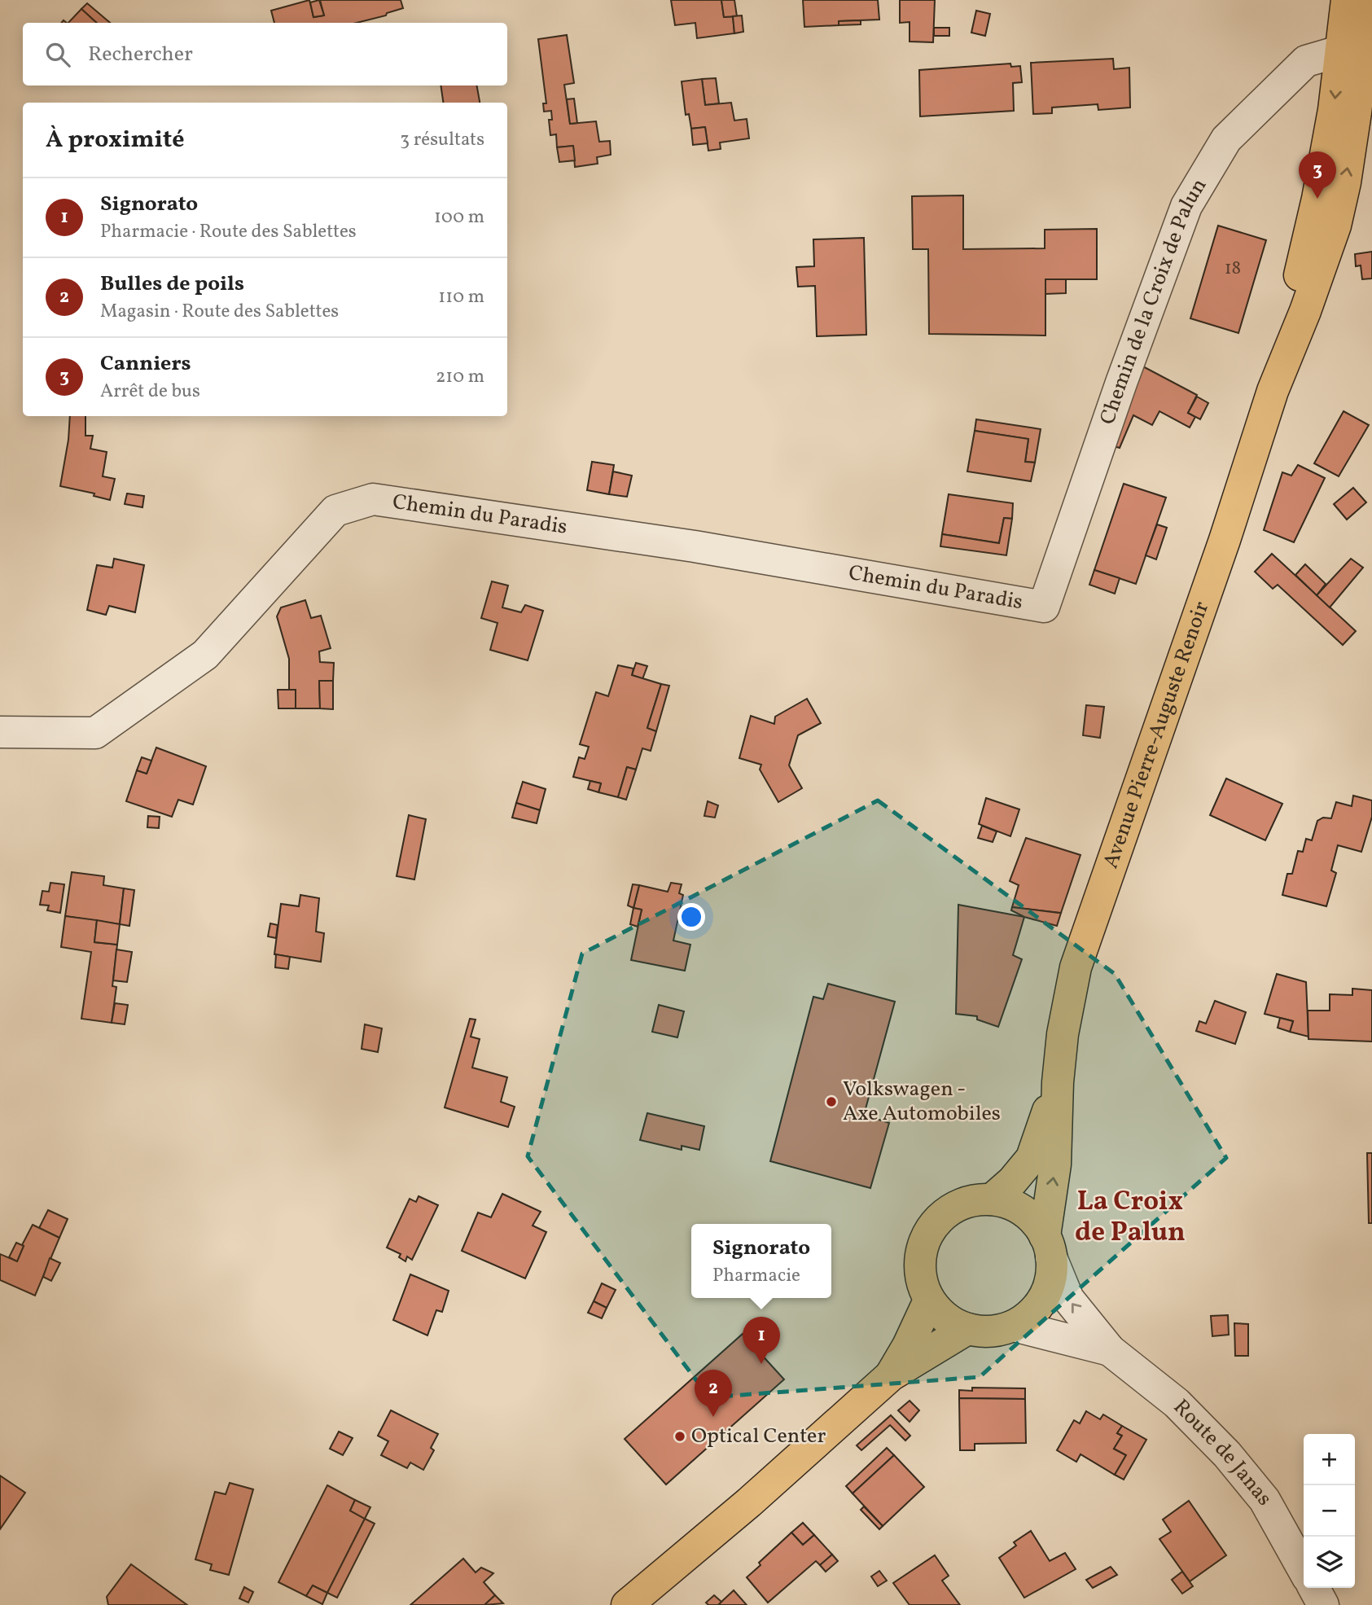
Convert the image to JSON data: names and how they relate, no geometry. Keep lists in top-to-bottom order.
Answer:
{
  "streets": {
    "main road": ["Avenue Pierre-Auguste Renoir"],
    "street": ["Chemin de la Croix de Palun", "Chemin du Paradis", "Route de Janas"]
  },
  "crossings": [
    ["Chemin de la Croix de Palun", "Chemin du Paradis"],
    ["Chemin de la Croix de Palun", "Avenue Pierre-Auguste Renoir"],
    ["Avenue Pierre-Auguste Renoir", "Route de Janas"]
  ],
  "districts": ["La Croix de Palun"],
  "places": ["Volkswagen - Axe Automobiles", "Optical Center"],
  "house_numbers": ["18"],
  "page": {
    "search": "Rechercher",
    "heading": ["À proximité", "3 résultats"],
    "pins": ["3", "1", "2"],
    "list": [
      {
        "mark": "1",
        "name": "Signorato",
        "note": "Pharmacie · Route des Sablettes",
        "value": "100 m"
      },
      {
        "mark": "2",
        "name": "Bulles de poils",
        "note": "Magasin · Route des Sablettes",
        "value": "110 m"
      },
      {
        "mark": "3",
        "name": "Canniers",
        "note": "Arrêt de bus",
        "value": "210 m"
      }
    ],
    "popup": ["Signorato", "Pharmacie"],
    "map_buttons": ["+", "−"]
  }
}
